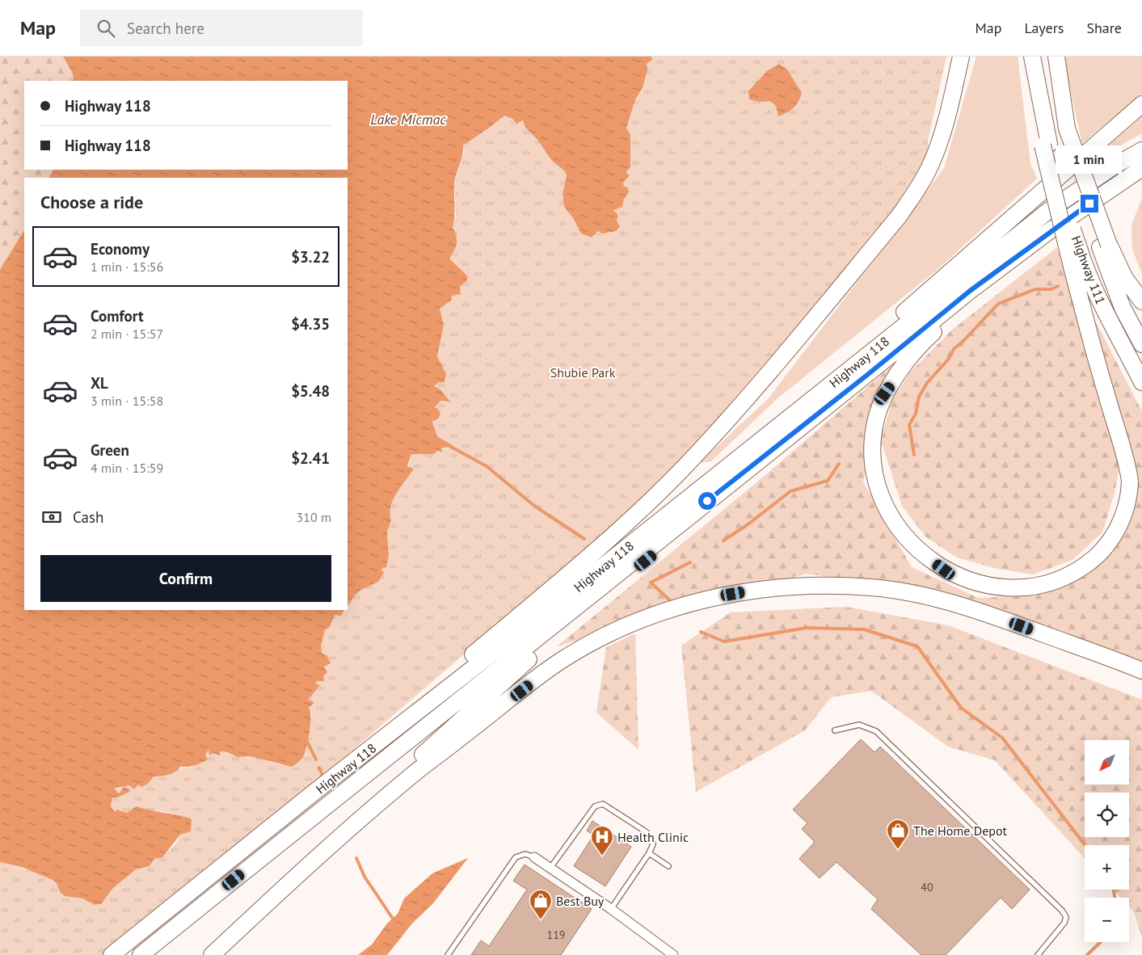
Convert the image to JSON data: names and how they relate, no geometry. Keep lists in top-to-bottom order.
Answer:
{
  "streets": {
    "highway": ["Highway 111", "Highway 118"]
  },
  "water": ["Lake Micmac"],
  "parks": ["Shubie Park"],
  "places": {
    "shop": ["The Home Depot", "Best Buy"],
    "hospital": ["Health Clinic"]
  },
  "house_numbers": ["40", "119"],
  "north": "bottom left",
  "page": {
    "header": "Map",
    "search": "Search here",
    "nav": ["Map", "Layers", "Share"],
    "banner": ["Highway 118", "Highway 118"],
    "bubble": "1 min",
    "heading": "Choose a ride",
    "list": [
      {
        "name": "Economy",
        "note": "1 min · 15:56",
        "value": "$3.22"
      },
      {
        "name": "Comfort",
        "note": "2 min · 15:57",
        "value": "$4.35"
      },
      {
        "name": "XL",
        "note": "3 min · 15:58",
        "value": "$5.48"
      },
      {
        "name": "Green",
        "note": "4 min · 15:59",
        "value": "$2.41"
      }
    ],
    "pay": ["Cash", "310 m"],
    "buttons": "Confirm",
    "map_buttons": ["+", "−"]
  }
}
